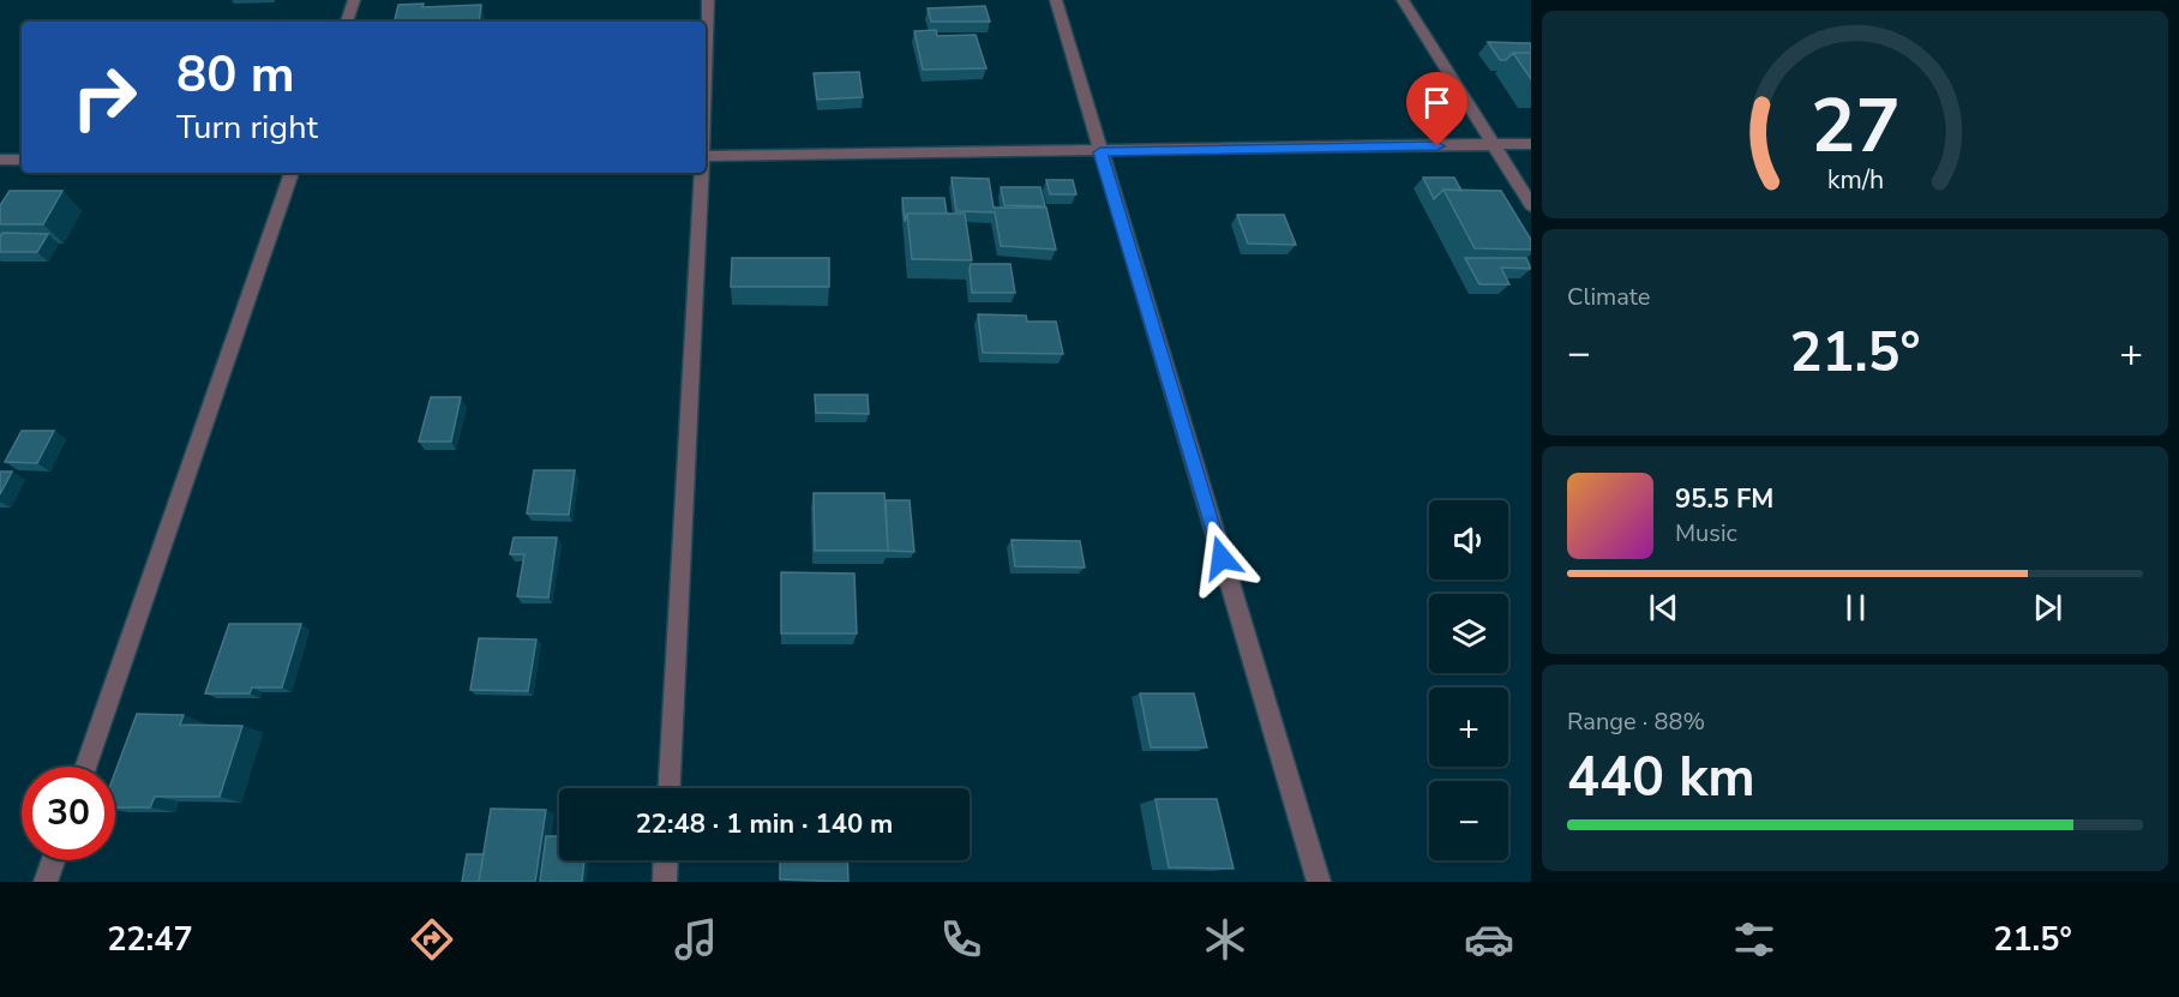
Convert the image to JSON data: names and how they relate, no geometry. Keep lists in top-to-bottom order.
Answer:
{
  "page": {
    "turn": ["80 m", "Turn right"],
    "tile": [
      "Climate",
      ["Range · 88%", "440 km"]
    ],
    "heat": ["−", "21.5°", "+"],
    "song": ["95.5 FM", "Music"],
    "map_buttons": ["+", "−"],
    "limit": "30",
    "trip": "22:48 · 1 min · 140 m",
    "tabs": ["22:47", "21.5°"],
    "gauge": ["27", "km/h"]
  }
}
